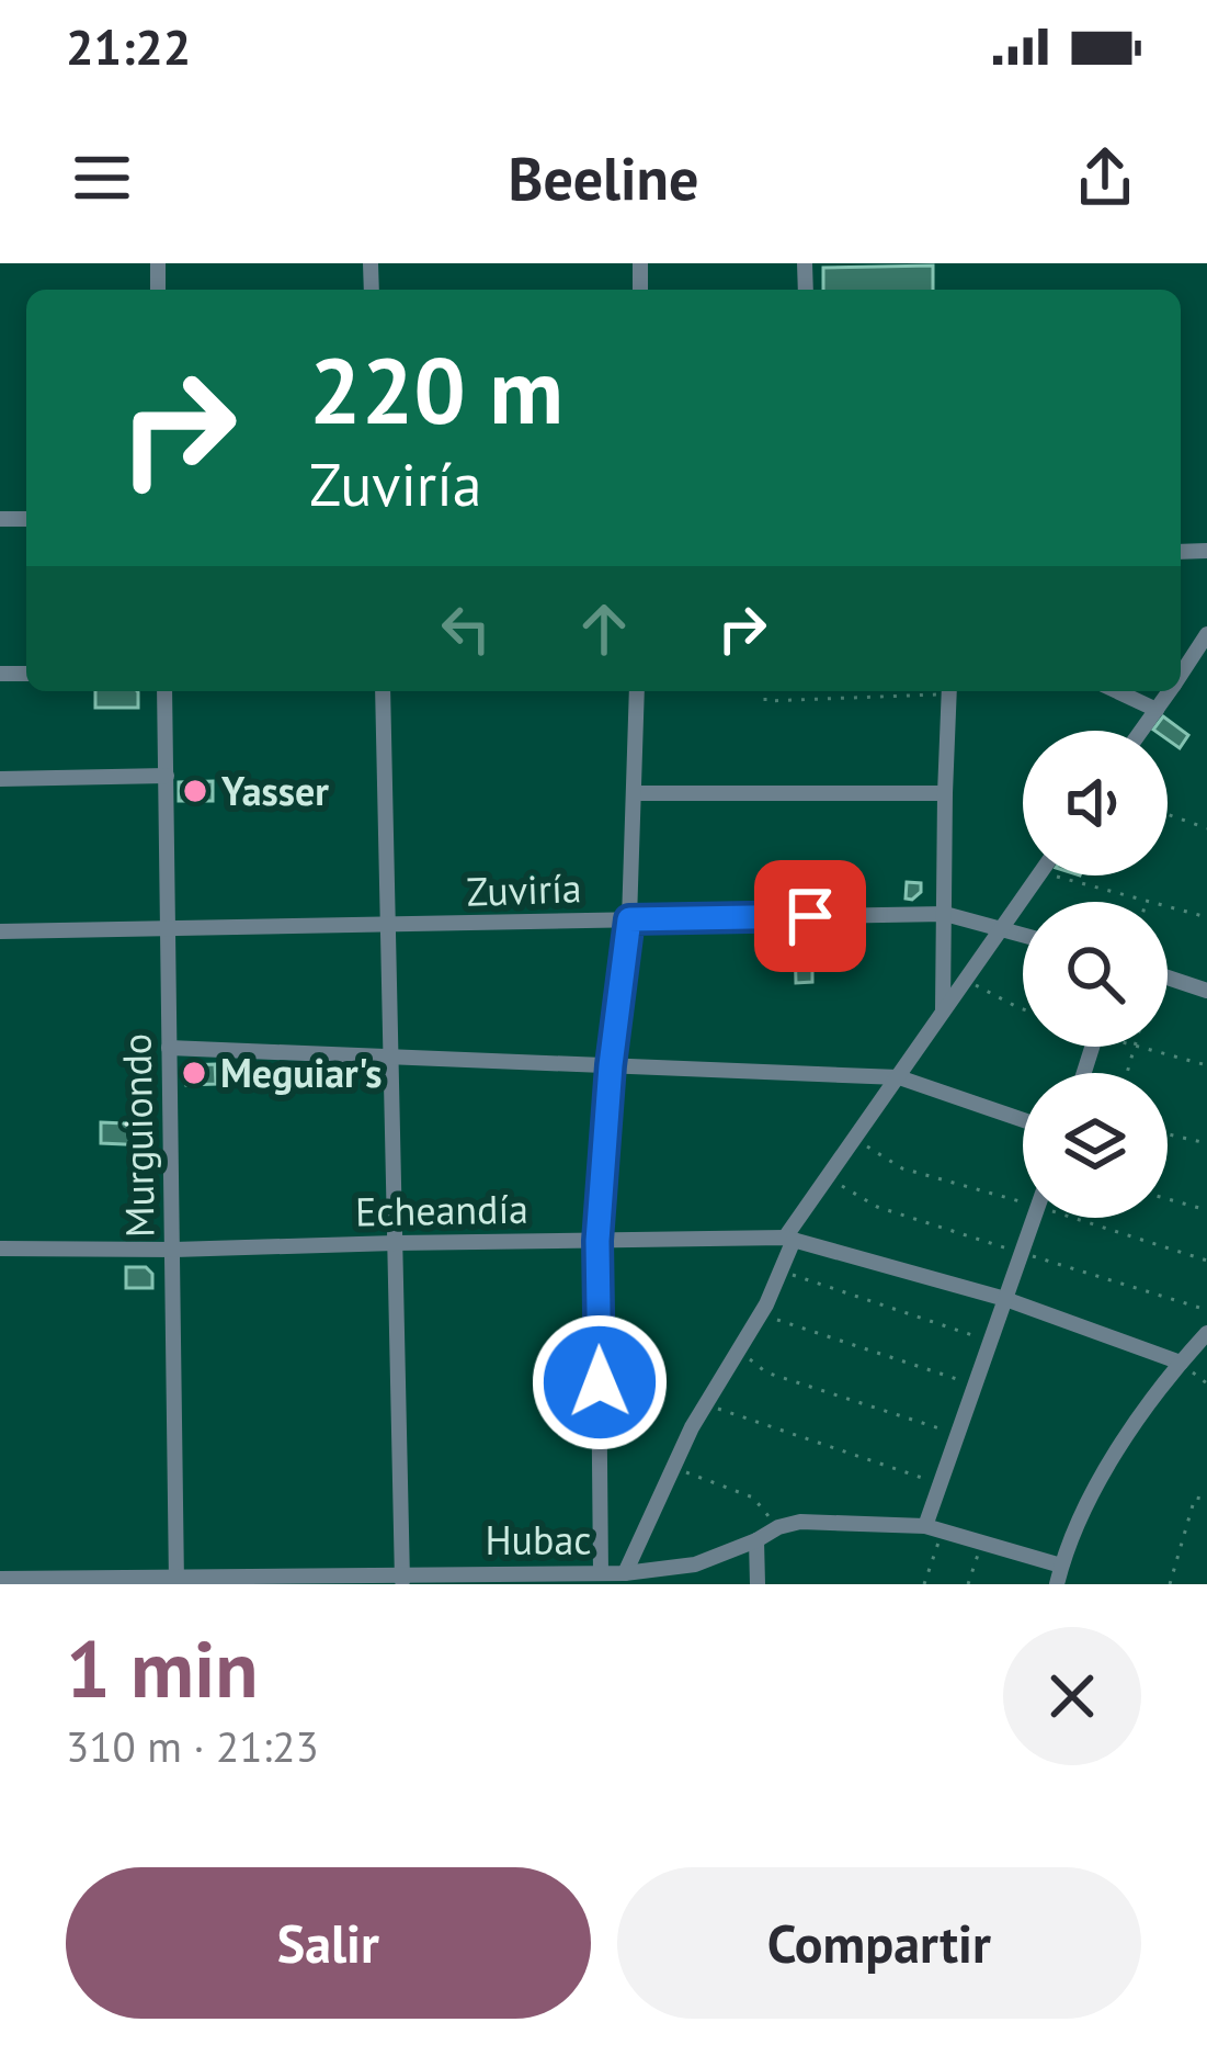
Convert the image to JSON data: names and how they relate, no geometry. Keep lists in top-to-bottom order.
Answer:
{
  "streets": {
    "street": [
      "Zuviría",
      "Murguiondo",
      "Echeandía",
      "Hubac"
    ]
  },
  "crossings": [
    ["Zuviría", "Murguiondo"],
    ["Murguiondo", "Echeandía"],
    ["Murguiondo", "Hubac"]
  ],
  "places": ["Yasser", "Meguiar's"],
  "page": {
    "status": "21:22",
    "header": "Beeline",
    "turn": ["220 m", "Zuviría"],
    "heading": ["1 min", "310 m · 21:23"],
    "buttons": ["Salir", "Compartir"]
  }
}
